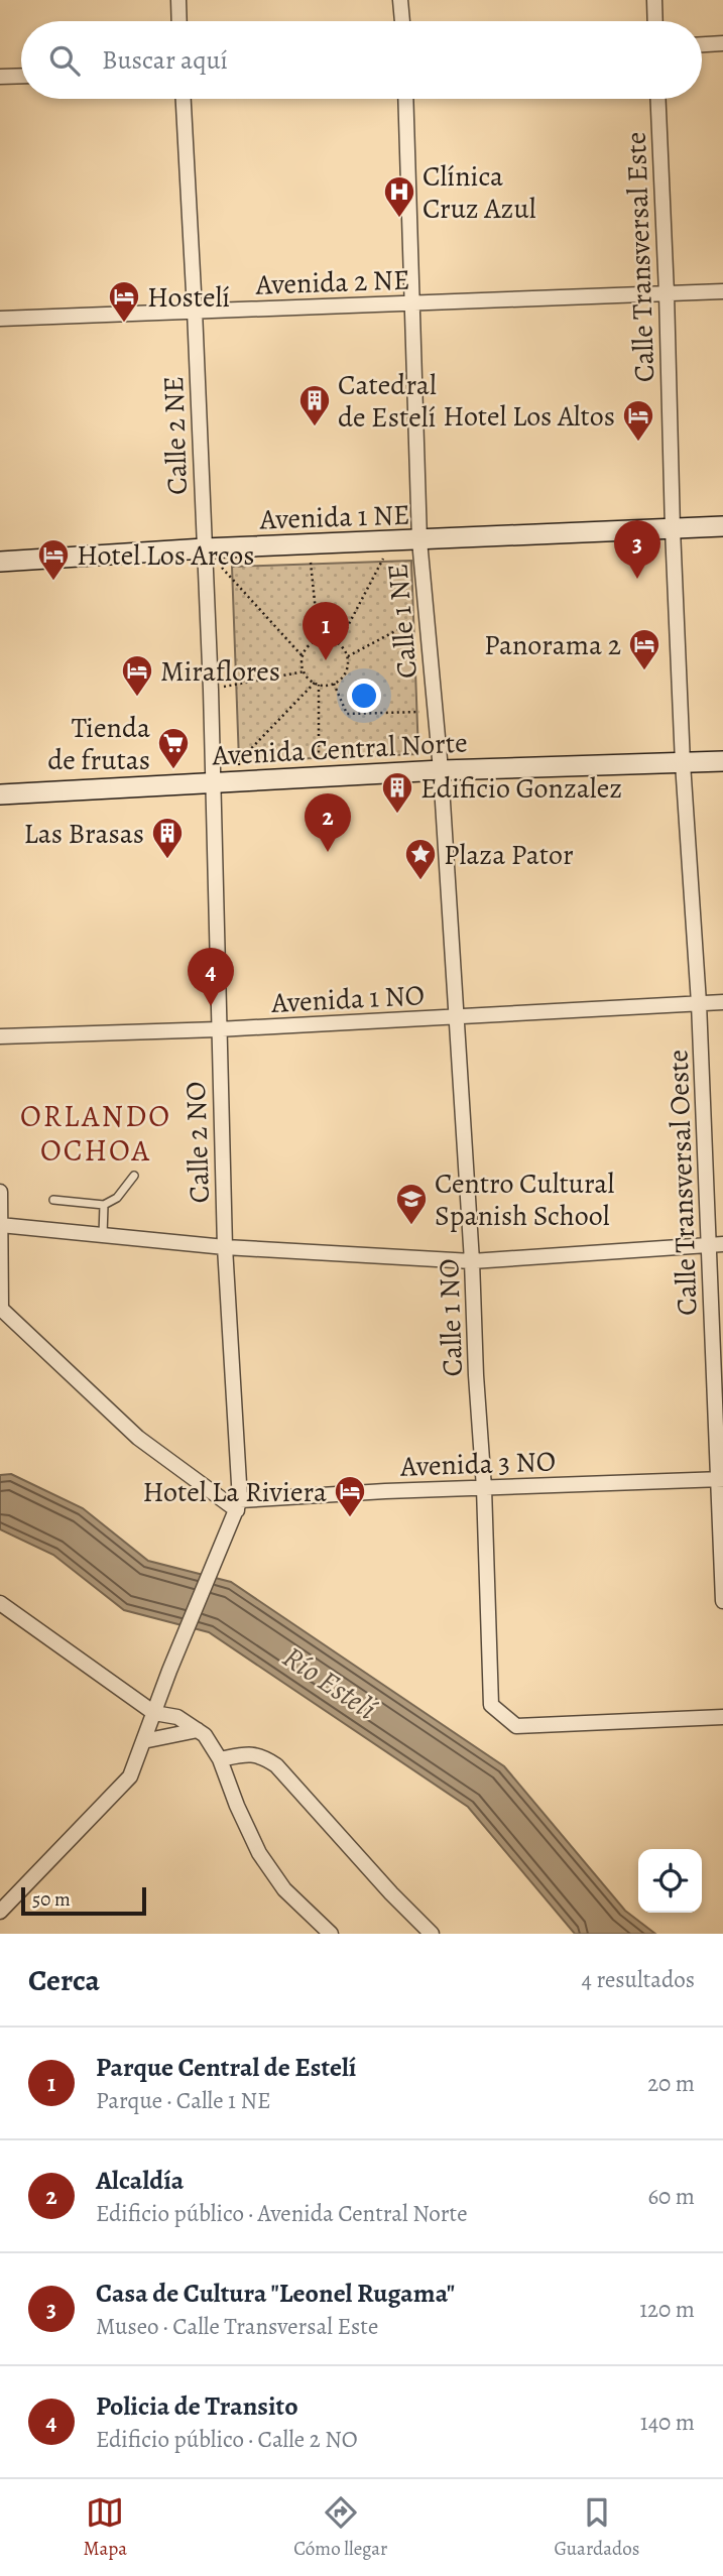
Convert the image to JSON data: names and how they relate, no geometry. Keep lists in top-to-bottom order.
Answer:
{
  "streets": {
    "street": [
      "Calle Transversal Este",
      "Avenida 2 NE",
      "Calle 2 NE",
      "Avenida 1 NE",
      "Calle 1 NE",
      "Avenida Central Norte",
      "Avenida 1 NO",
      "Calle 2 NO",
      "Calle Transversal Oeste",
      "Calle 1 NO",
      "Avenida 3 NO"
    ]
  },
  "crossings": [
    ["Calle Transversal Este", "Avenida 2 NE"],
    ["Calle Transversal Este", "Avenida 1 NE"],
    ["Calle Transversal Este", "Avenida Central Norte"],
    ["Calle Transversal Este", "Calle Transversal Oeste"],
    ["Avenida 2 NE", "Calle 2 NE"],
    ["Avenida 2 NE", "Calle 1 NE"],
    ["Calle 2 NE", "Avenida 1 NE"],
    ["Calle 2 NE", "Avenida Central Norte"],
    ["Calle 2 NE", "Calle 2 NO"],
    ["Avenida 1 NE", "Calle 1 NE"],
    ["Calle 1 NE", "Avenida Central Norte"],
    ["Calle 1 NE", "Calle 1 NO"],
    ["Avenida Central Norte", "Calle 2 NO"],
    ["Avenida Central Norte", "Calle Transversal Oeste"],
    ["Avenida Central Norte", "Calle 1 NO"],
    ["Avenida 1 NO", "Calle 2 NO"],
    ["Avenida 1 NO", "Calle Transversal Oeste"],
    ["Avenida 1 NO", "Calle 1 NO"],
    ["Calle 2 NO", "Avenida 3 NO"],
    ["Calle Transversal Oeste", "Avenida 3 NO"],
    ["Calle 1 NO", "Avenida 3 NO"]
  ],
  "districts": ["ORLANDO OCHOA"],
  "water": ["Río Estelí"],
  "places": {
    "hospital": ["Clínica Cruz Azul"],
    "hotel": [
      "Hostelí",
      "Hotel Los Altos",
      "Hotel Los Arcos",
      "Panorama 2",
      "Miraflores",
      "Hotel La Riviera"
    ],
    "building": ["Catedral de Estelí", "Edificio Gonzalez", "Las Brasas"],
    "supermarket": ["Tienda de frutas"],
    "place": ["Plaza Pator"],
    "school or university": ["Centro Cultural Spanish School"]
  },
  "scale_bar": "50 m",
  "page": {
    "search": "Buscar aquí",
    "pins": [
      "3",
      "1",
      "2",
      "4"
    ],
    "scale": "50 m",
    "heading": ["Cerca", "4 resultados"],
    "list": [
      {
        "mark": "1",
        "name": "Parque Central de Estelí",
        "note": "Parque · Calle 1 NE",
        "value": "20 m"
      },
      {
        "mark": "2",
        "name": "Alcaldía",
        "note": "Edificio público · Avenida Central Norte",
        "value": "60 m"
      },
      {
        "mark": "3",
        "name": "Casa de Cultura \"Leonel Rugama\"",
        "note": "Museo · Calle Transversal Este",
        "value": "120 m"
      },
      {
        "mark": "4",
        "name": "Policia de Transito",
        "note": "Edificio público · Calle 2 NO",
        "value": "140 m"
      }
    ],
    "nav": ["Mapa", "Cómo llegar", "Guardados"]
  }
}
